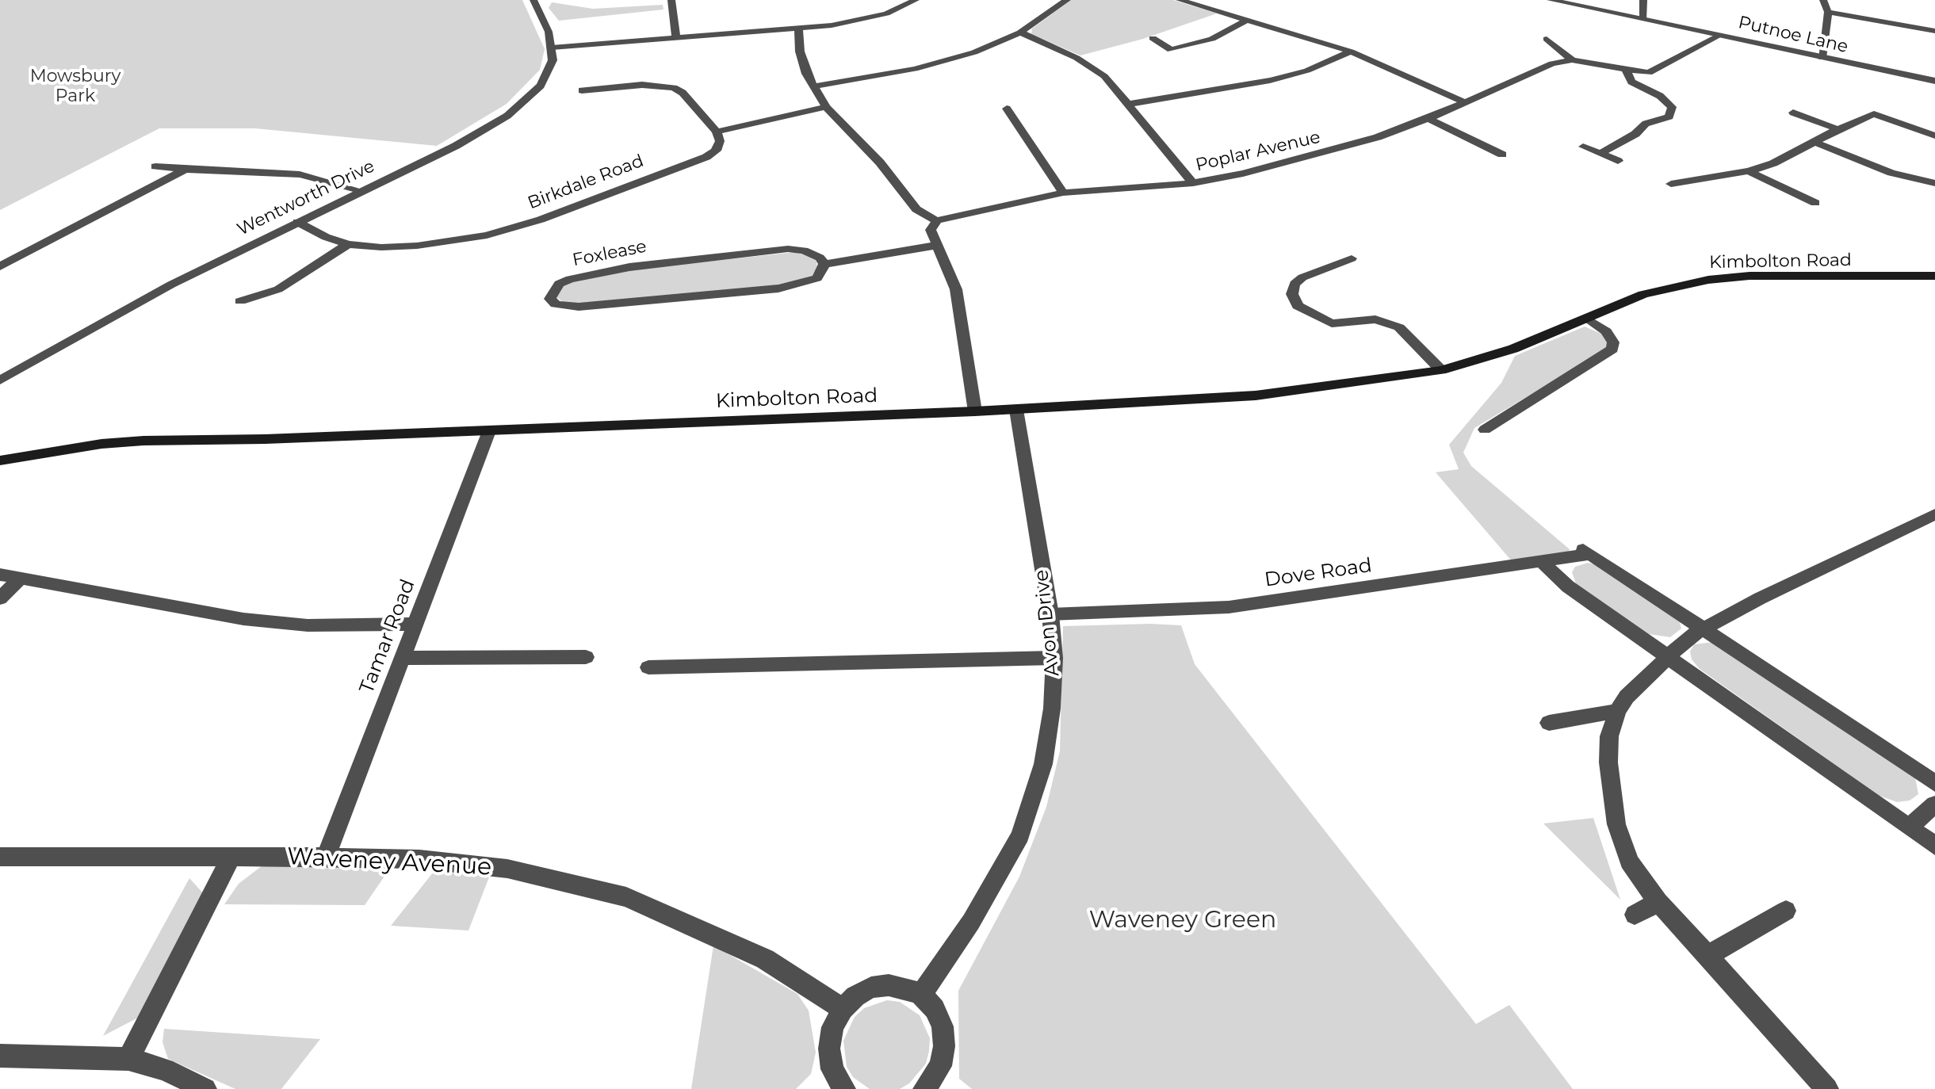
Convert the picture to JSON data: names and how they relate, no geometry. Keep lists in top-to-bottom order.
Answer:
{
  "streets": {
    "main road": ["Kimbolton Road"],
    "street": [
      "Putnoe Lane",
      "Poplar Avenue",
      "Birkdale Road",
      "Wentworth Drive",
      "Foxlease",
      "Dove Road",
      "Avon Drive",
      "Tamar Road",
      "Waveney Avenue"
    ]
  },
  "crossings": [
    ["Putnoe Lane", "Poplar Avenue"],
    ["Birkdale Road", "Wentworth Drive"],
    ["Kimbolton Road", "Avon Drive"],
    ["Kimbolton Road", "Tamar Road"],
    ["Dove Road", "Avon Drive"],
    ["Tamar Road", "Waveney Avenue"]
  ],
  "parks": ["Mowsbury Park", "Waveney Green"]
}
